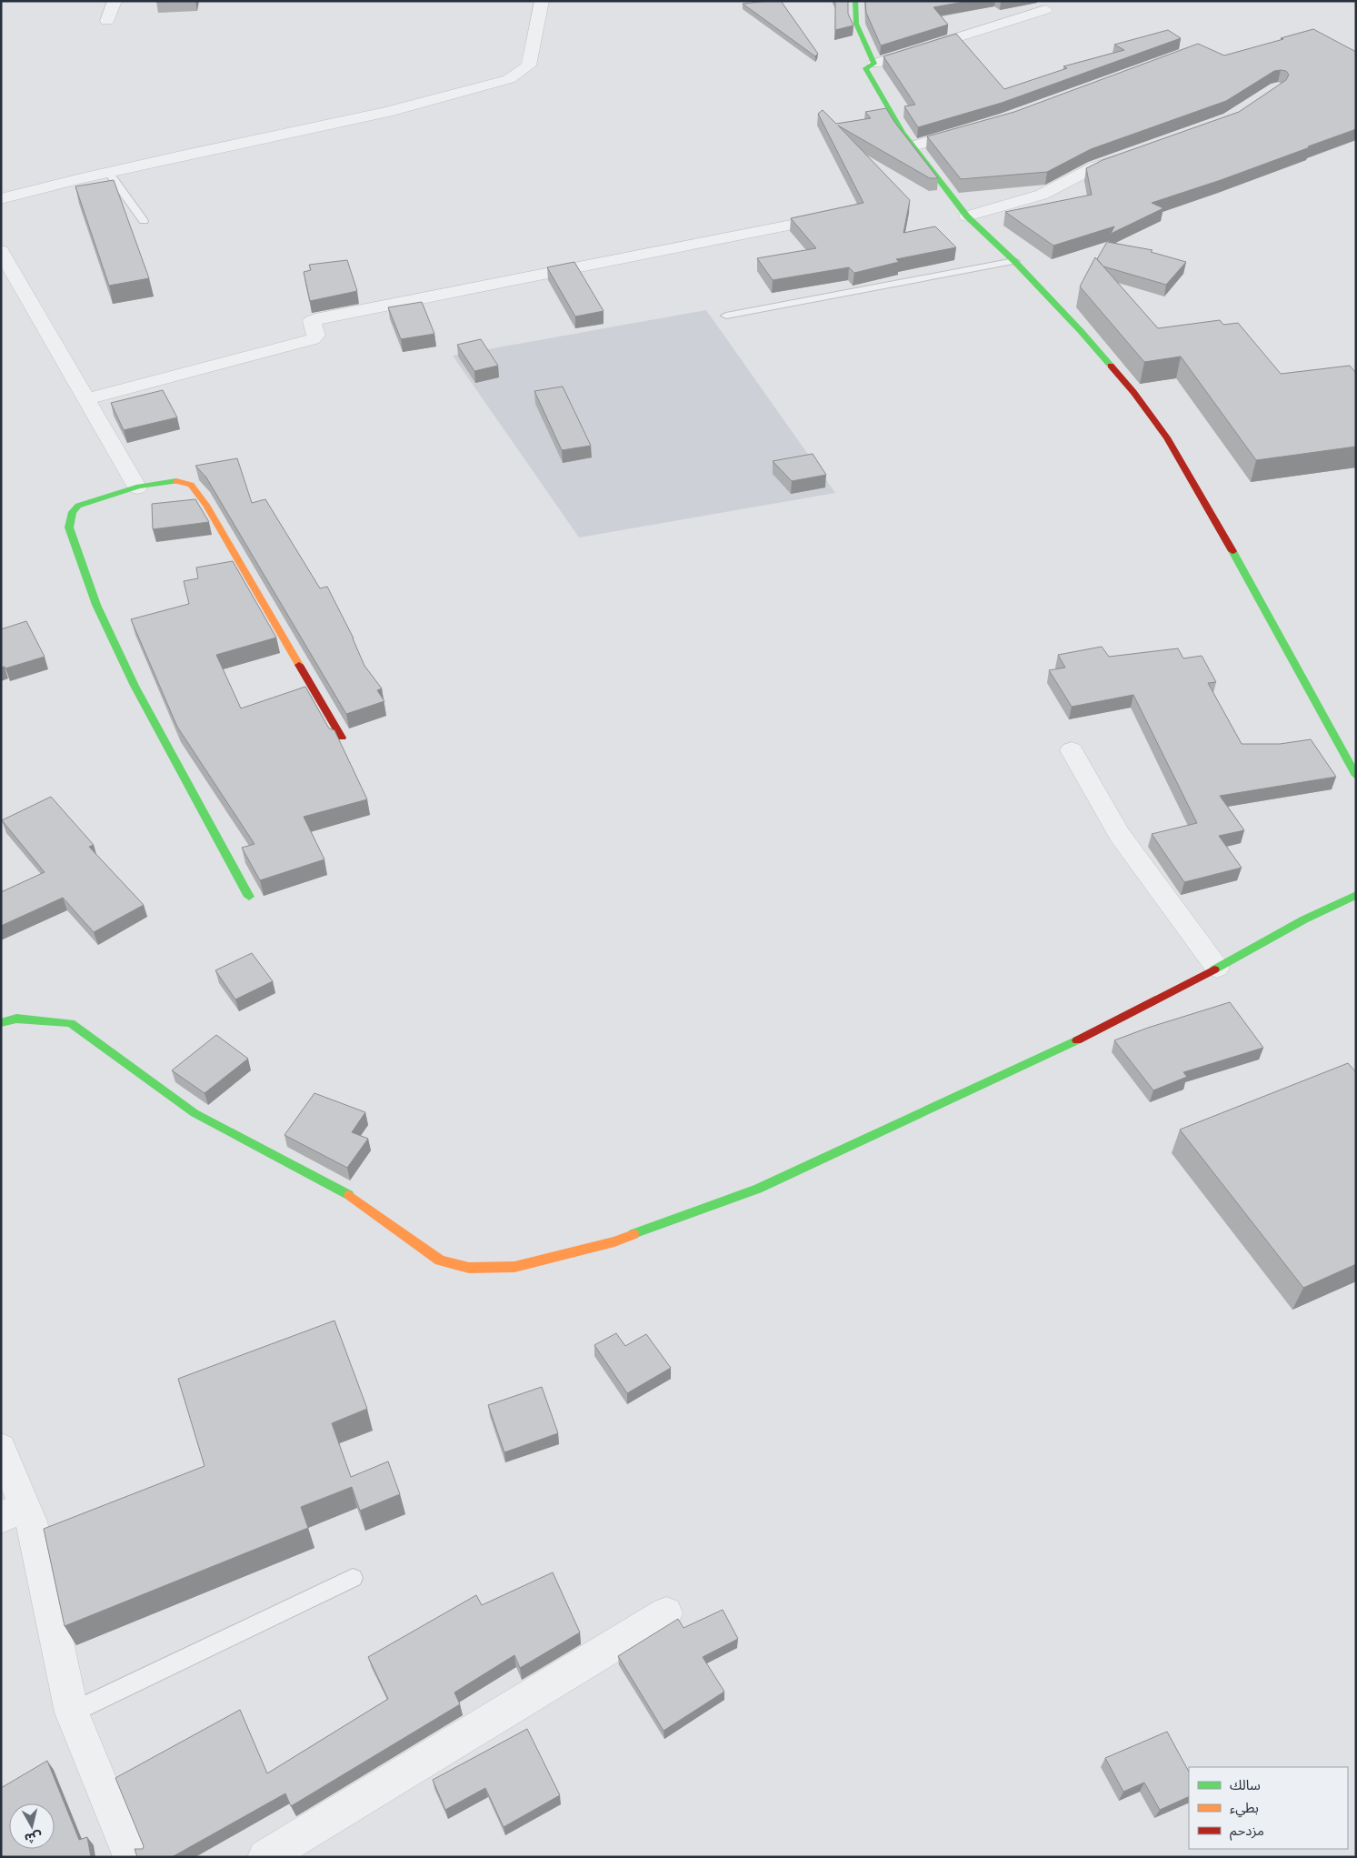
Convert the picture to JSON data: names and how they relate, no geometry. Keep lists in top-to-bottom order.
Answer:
{
  "legend": ["سالك", "بطيء", "مزدحم"],
  "north": "bottom"
}
